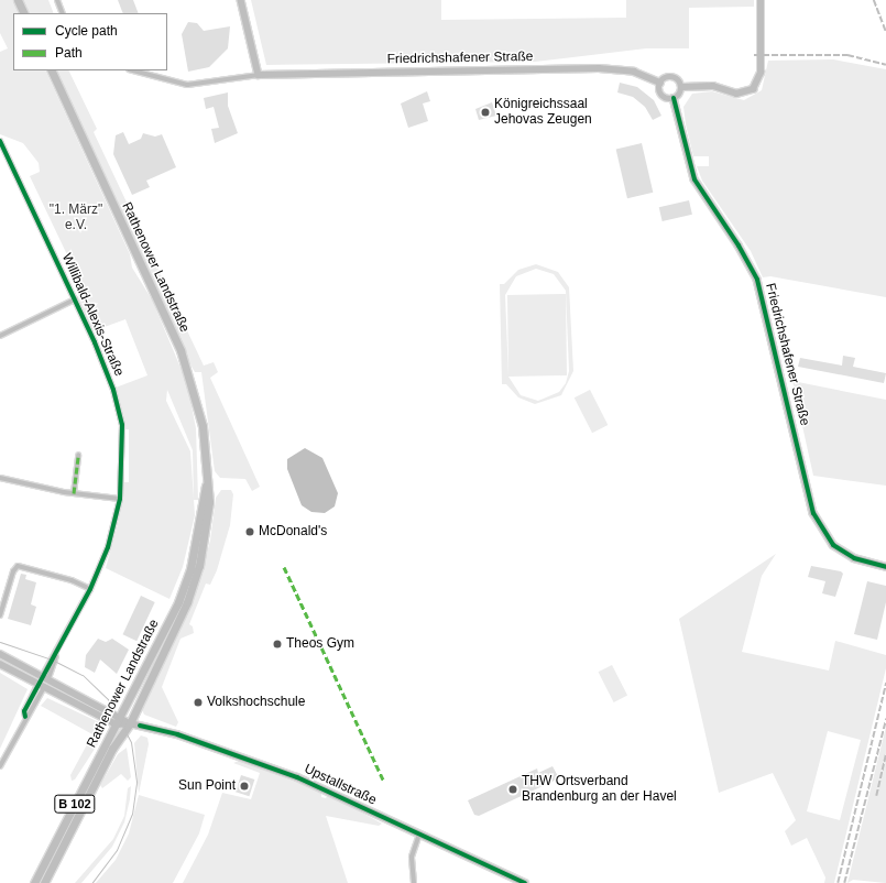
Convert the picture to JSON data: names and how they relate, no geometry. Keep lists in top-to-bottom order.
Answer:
{
  "streets": {
    "main road": ["Rathenower Landstraße", "B 102"],
    "street": ["Friedrichshafener Straße", "Willibald-Alexis-Straße", "Upstallstraße"]
  },
  "crossings": [
    ["Rathenower Landstraße", "Upstallstraße"]
  ],
  "parks": ["\"1. März\" e.V."],
  "places": [
    "Königreichssaal Jehovas Zeugen",
    "McDonald's",
    "Theos Gym",
    "Volkshochschule",
    "Sun Point",
    "THW Ortsverband Brandenburg an der Havel"
  ],
  "legend": ["Cycle path", "Path"]
}
